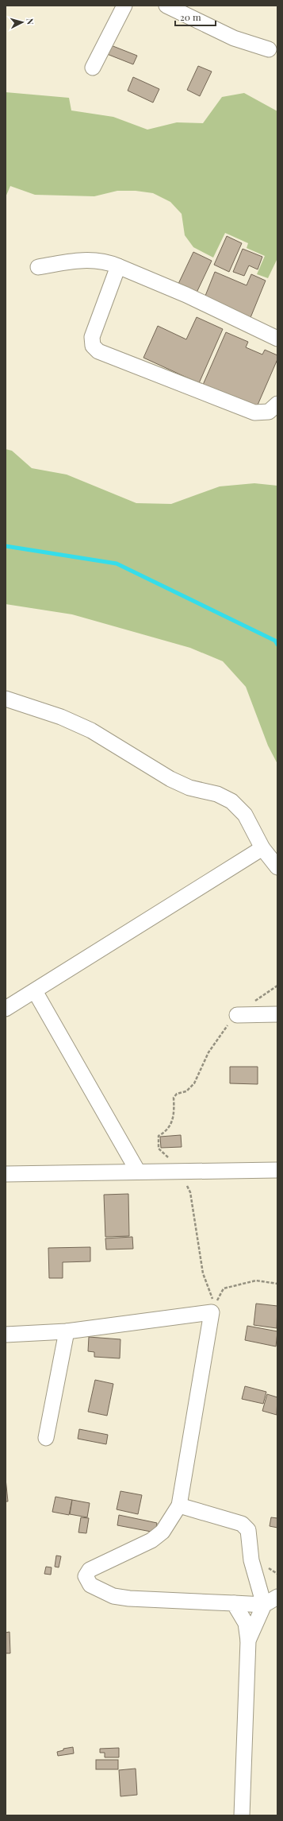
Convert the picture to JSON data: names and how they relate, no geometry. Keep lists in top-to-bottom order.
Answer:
{
  "scale_bar": "20 m",
  "north": "right"
}
